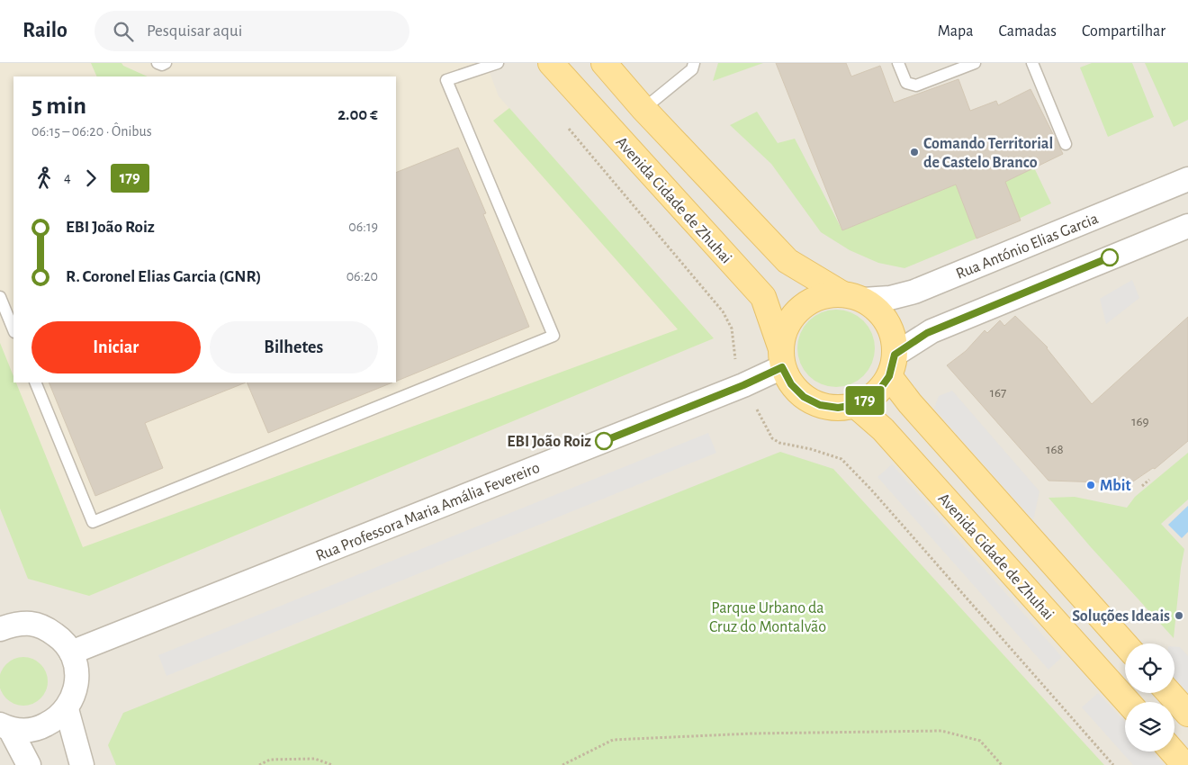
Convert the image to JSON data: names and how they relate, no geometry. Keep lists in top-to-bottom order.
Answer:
{
  "streets": {
    "main road": ["Avenida Cidade de Zhuhai"],
    "street": ["Rua António Elias Garcia", "Rua Professora Maria Amália Fevereiro"]
  },
  "crossings": [
    ["Avenida Cidade de Zhuhai", "Rua António Elias Garcia"],
    ["Avenida Cidade de Zhuhai", "Rua Professora Maria Amália Fevereiro"],
    ["Rua António Elias Garcia", "Rua Professora Maria Amália Fevereiro"]
  ],
  "parks": ["Parque Urbano da Cruz do Montalvão"],
  "places": [
    "Comando Territorial de Castelo Branco",
    "EBI João Roiz",
    "Mbit",
    "Soluções Ideais"
  ],
  "lines": ["bus line 179"],
  "house_numbers": ["167", "169", "168"],
  "page": {
    "header": "Railo",
    "search": "Pesquisar aqui",
    "nav": ["Mapa", "Camadas", "Compartilhar"],
    "on_map": "179",
    "heading": ["5 min", "06:15 – 06:20 · Ônibus", "2.00 €"],
    "legs": ["4", "179"],
    "list": [
      {
        "name": "EBI João Roiz",
        "value": "06:19"
      },
      {
        "name": "R. Coronel Elias Garcia (GNR)",
        "value": "06:20"
      }
    ],
    "buttons": ["Iniciar", "Bilhetes"]
  }
}
